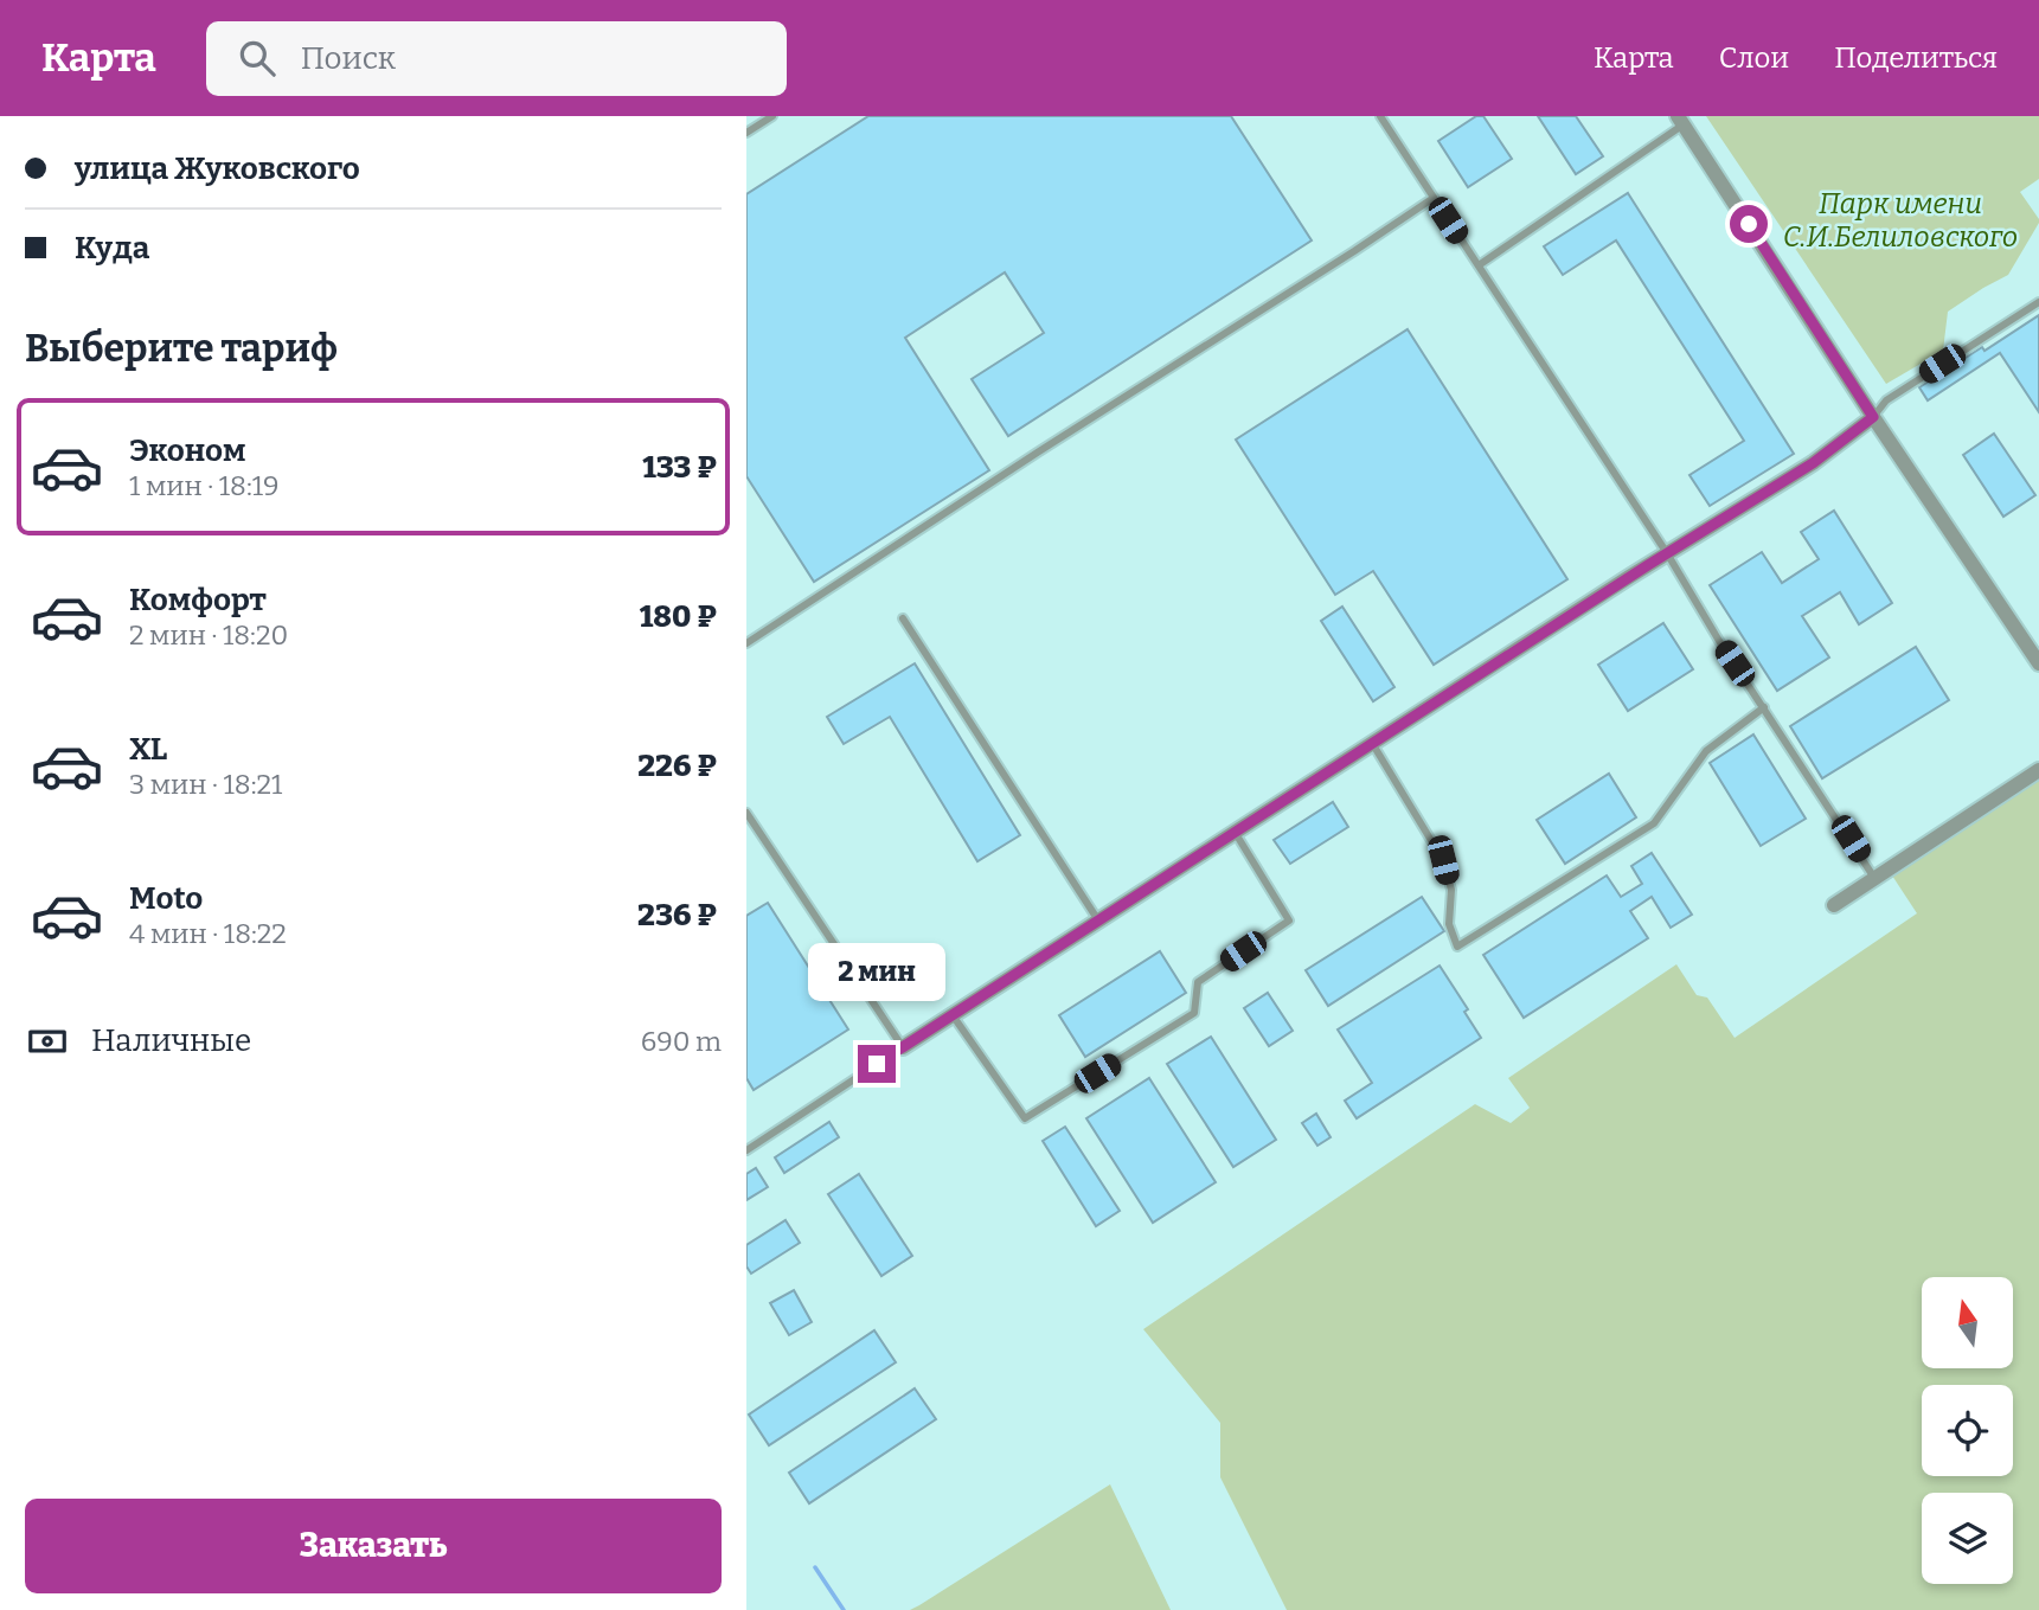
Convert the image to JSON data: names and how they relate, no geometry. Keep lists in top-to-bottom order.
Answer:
{
  "parks": ["Парк имени С.И.Белиловского"],
  "north": "top",
  "page": {
    "header": "Карта",
    "search": "Поиск",
    "nav": ["Карта", "Слои", "Поделиться"],
    "banner": ["улица Жуковского", "Куда"],
    "heading": "Выберите тариф",
    "list": [
      {
        "name": "Эконом",
        "note": "1 мин · 18:19",
        "value": "133 ₽"
      },
      {
        "name": "Комфорт",
        "note": "2 мин · 18:20",
        "value": "180 ₽"
      },
      {
        "name": "XL",
        "note": "3 мин · 18:21",
        "value": "226 ₽"
      },
      {
        "name": "Moto",
        "note": "4 мин · 18:22",
        "value": "236 ₽"
      }
    ],
    "bubble": "2 мин",
    "pay": ["Наличные", "690 m"],
    "buttons": "Заказать"
  }
}
